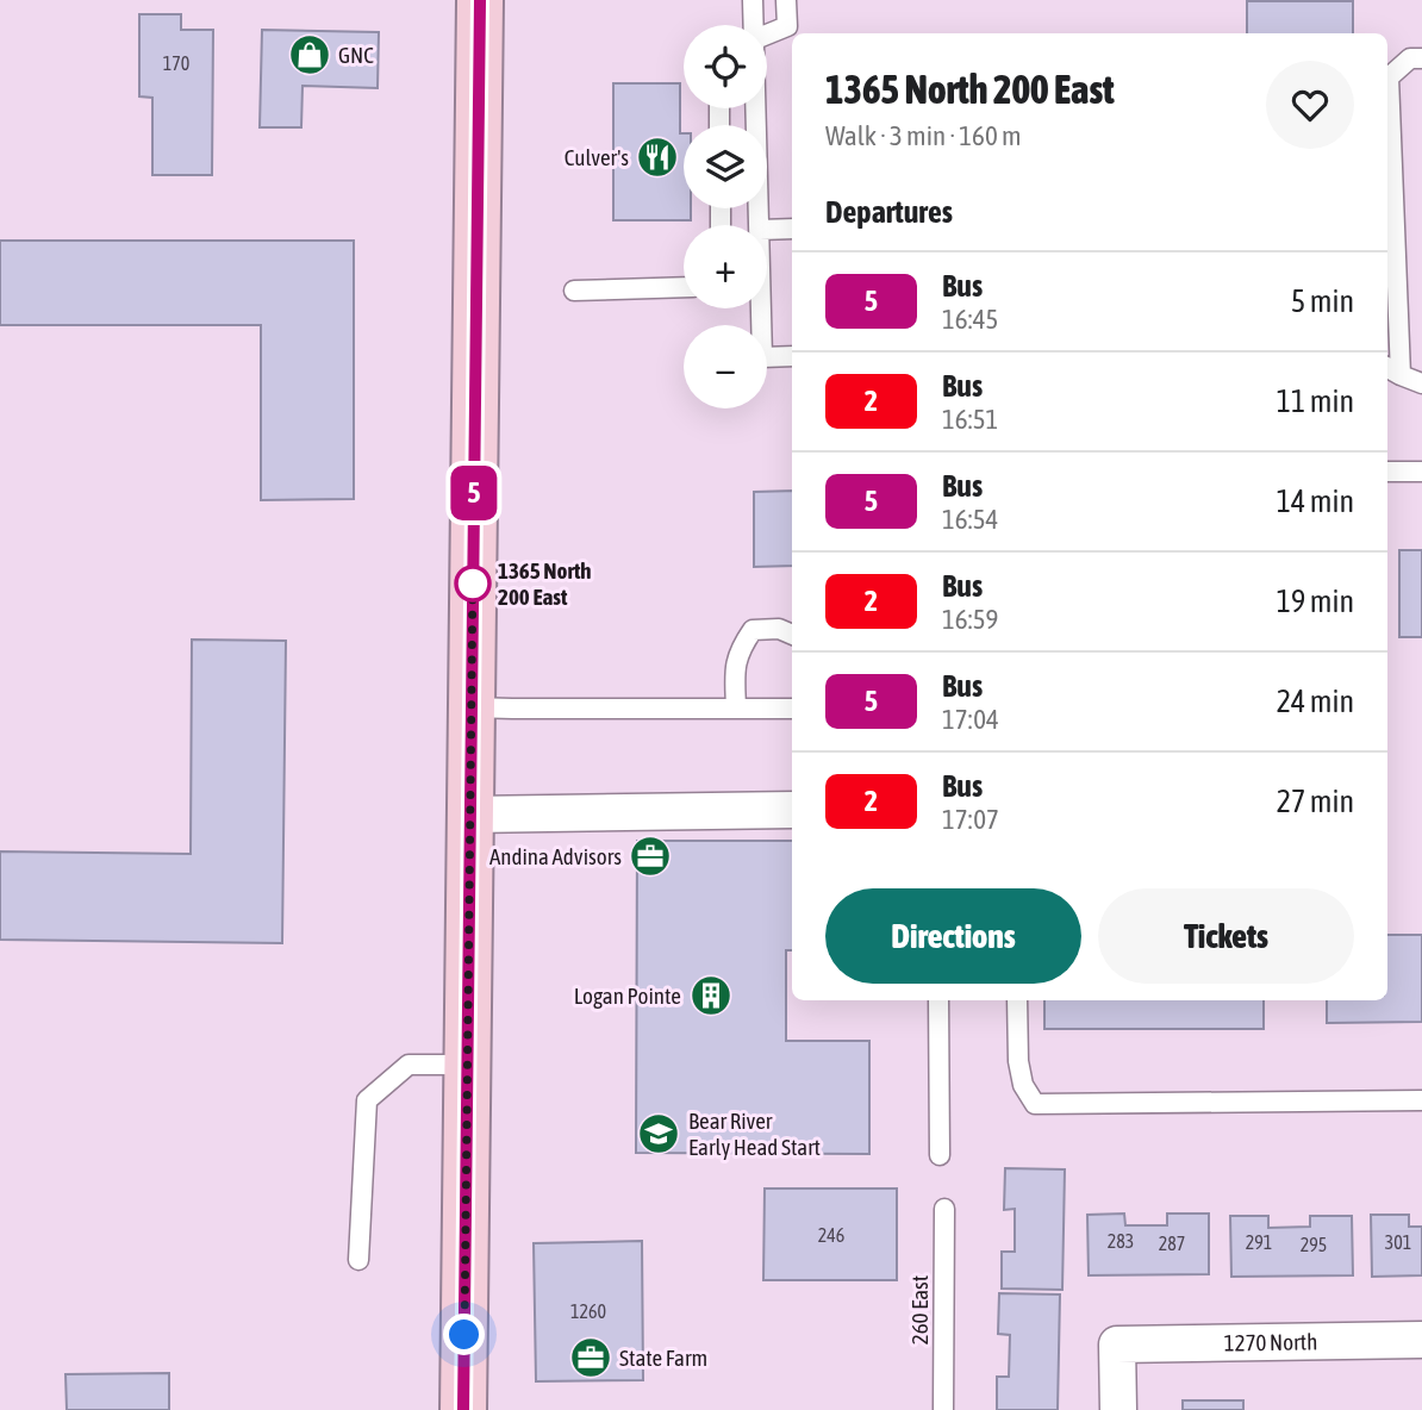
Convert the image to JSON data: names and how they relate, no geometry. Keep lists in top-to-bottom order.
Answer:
{
  "streets": {
    "street": ["1270 North"],
    "lane": ["260 East"]
  },
  "places": {
    "shop": ["GNC"],
    "restaurant": ["Culver's"],
    "other": ["1365 North 200 East"],
    "office": ["Andina Advisors", "State Farm"],
    "building": ["Logan Pointe"],
    "school or university": ["Bear River Early Head Start"]
  },
  "lines": ["bus line 5"],
  "house_numbers": [
    "170",
    "246",
    "283",
    "291",
    "301",
    "287",
    "295",
    "1260"
  ],
  "page": {
    "on_map": "5",
    "map_buttons": ["+", "−"],
    "heading": [
      ["1365 North 200 East", "Walk · 3 min · 160 m"],
      "Departures"
    ],
    "list": [
      {
        "mark": "5",
        "name": "Bus",
        "note": "16:45",
        "value": "5 min"
      },
      {
        "mark": "2",
        "name": "Bus",
        "note": "16:51",
        "value": "11 min"
      },
      {
        "mark": "5",
        "name": "Bus",
        "note": "16:54",
        "value": "14 min"
      },
      {
        "mark": "2",
        "name": "Bus",
        "note": "16:59",
        "value": "19 min"
      },
      {
        "mark": "5",
        "name": "Bus",
        "note": "17:04",
        "value": "24 min"
      },
      {
        "mark": "2",
        "name": "Bus",
        "note": "17:07",
        "value": "27 min"
      }
    ],
    "buttons": ["Directions", "Tickets"]
  }
}
